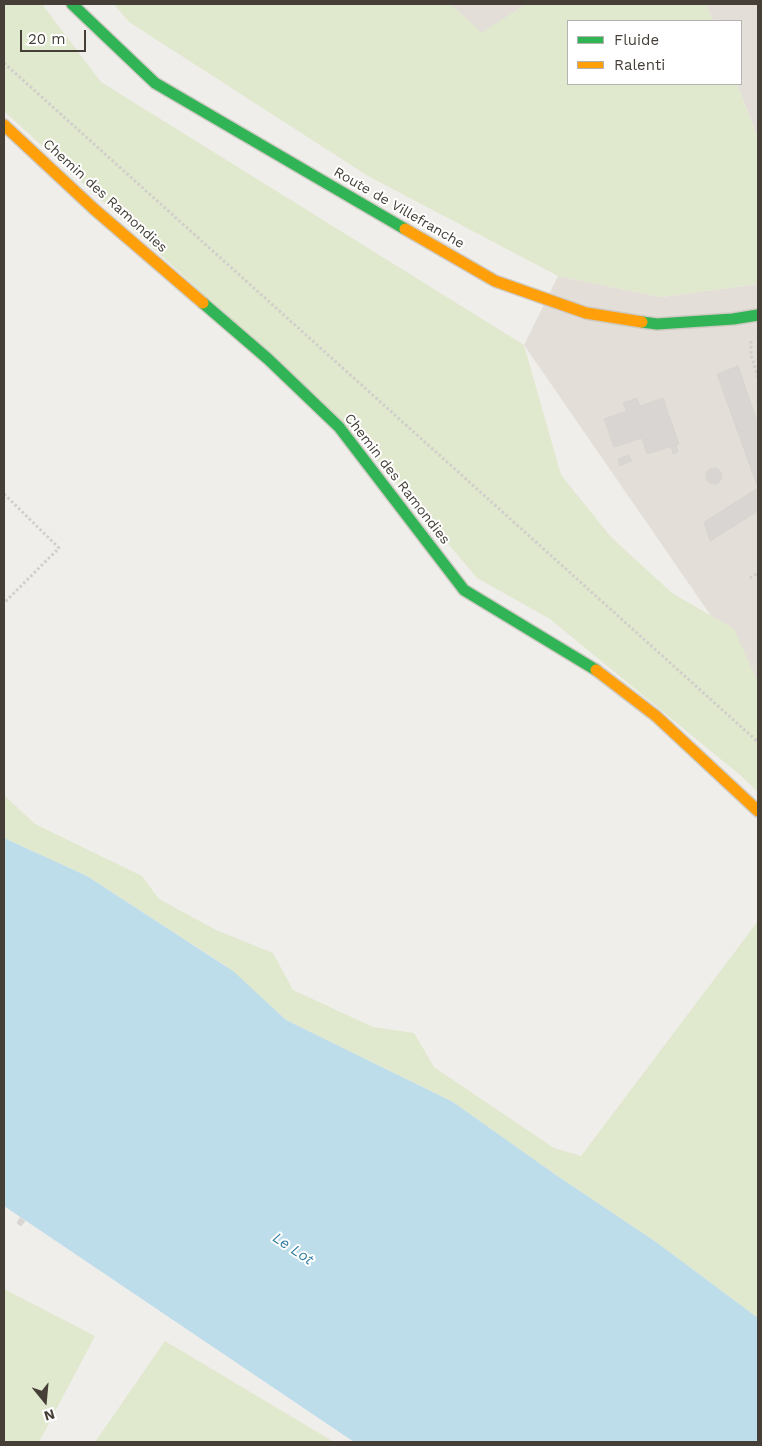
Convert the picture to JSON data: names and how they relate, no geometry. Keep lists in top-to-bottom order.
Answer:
{
  "streets": {
    "street": ["Chemin des Ramondies", "Route de Villefranche"]
  },
  "water": ["Le Lot"],
  "legend": ["Fluide", "Ralenti"],
  "scale_bar": "20 m",
  "north": "bottom"
}
